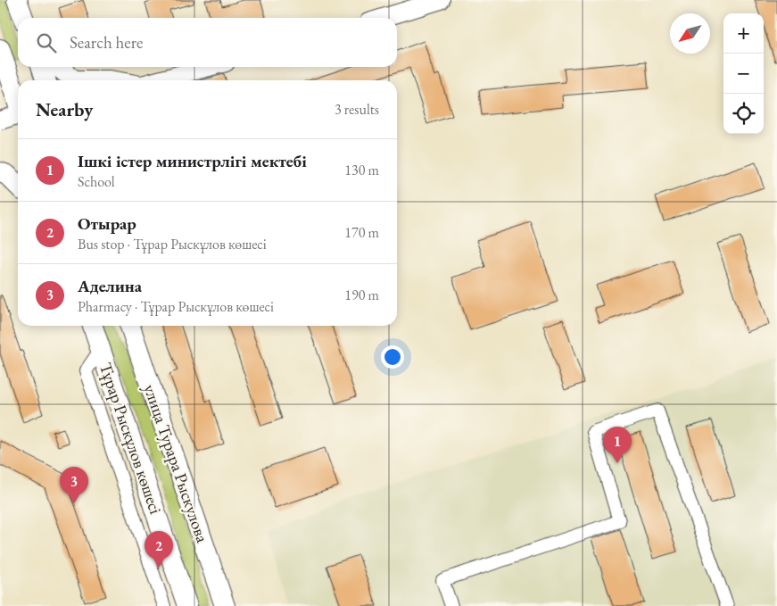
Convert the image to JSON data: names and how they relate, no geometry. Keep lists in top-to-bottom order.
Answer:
{
  "streets": {
    "main road": ["Тұрар Рыскұлов көшесі", "улица Турара Рыскулова"]
  },
  "north": "bottom left",
  "page": {
    "map_buttons": ["+", "−"],
    "search": "Search here",
    "heading": ["Nearby", "3 results"],
    "list": [
      {
        "mark": "1",
        "name": "Ішкі істер министрлігі мектебі",
        "note": "School",
        "value": "130 m"
      },
      {
        "mark": "2",
        "name": "Отырар",
        "note": "Bus stop · Тұрар Рыскұлов көшесі",
        "value": "170 m"
      },
      {
        "mark": "3",
        "name": "Аделина",
        "note": "Pharmacy · Тұрар Рыскұлов көшесі",
        "value": "190 m"
      }
    ],
    "pins": ["1", "3", "2"]
  }
}
